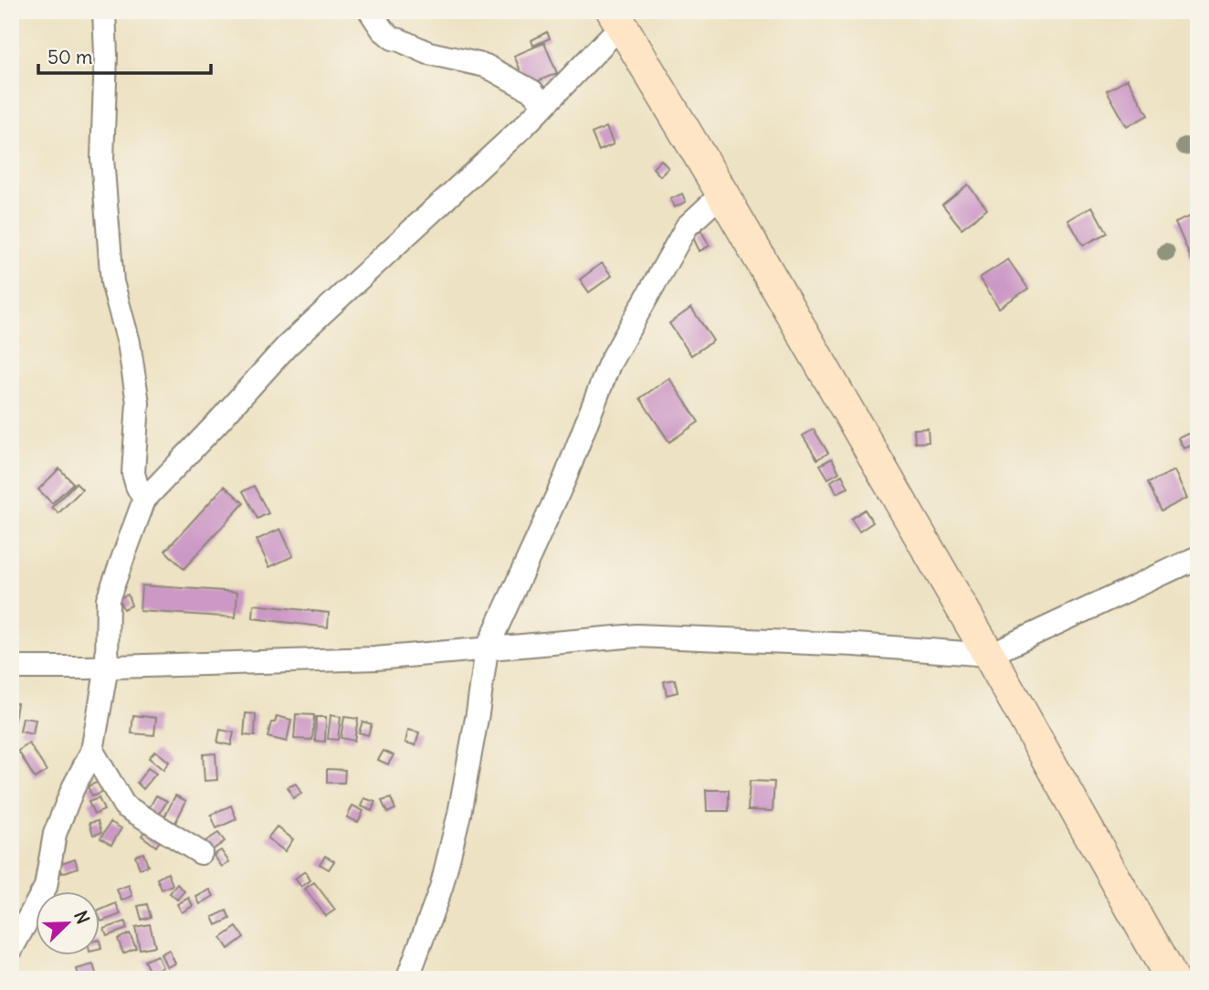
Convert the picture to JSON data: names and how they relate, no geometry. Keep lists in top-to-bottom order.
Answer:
{
  "scale_bar": "50 m",
  "north": "top right"
}
